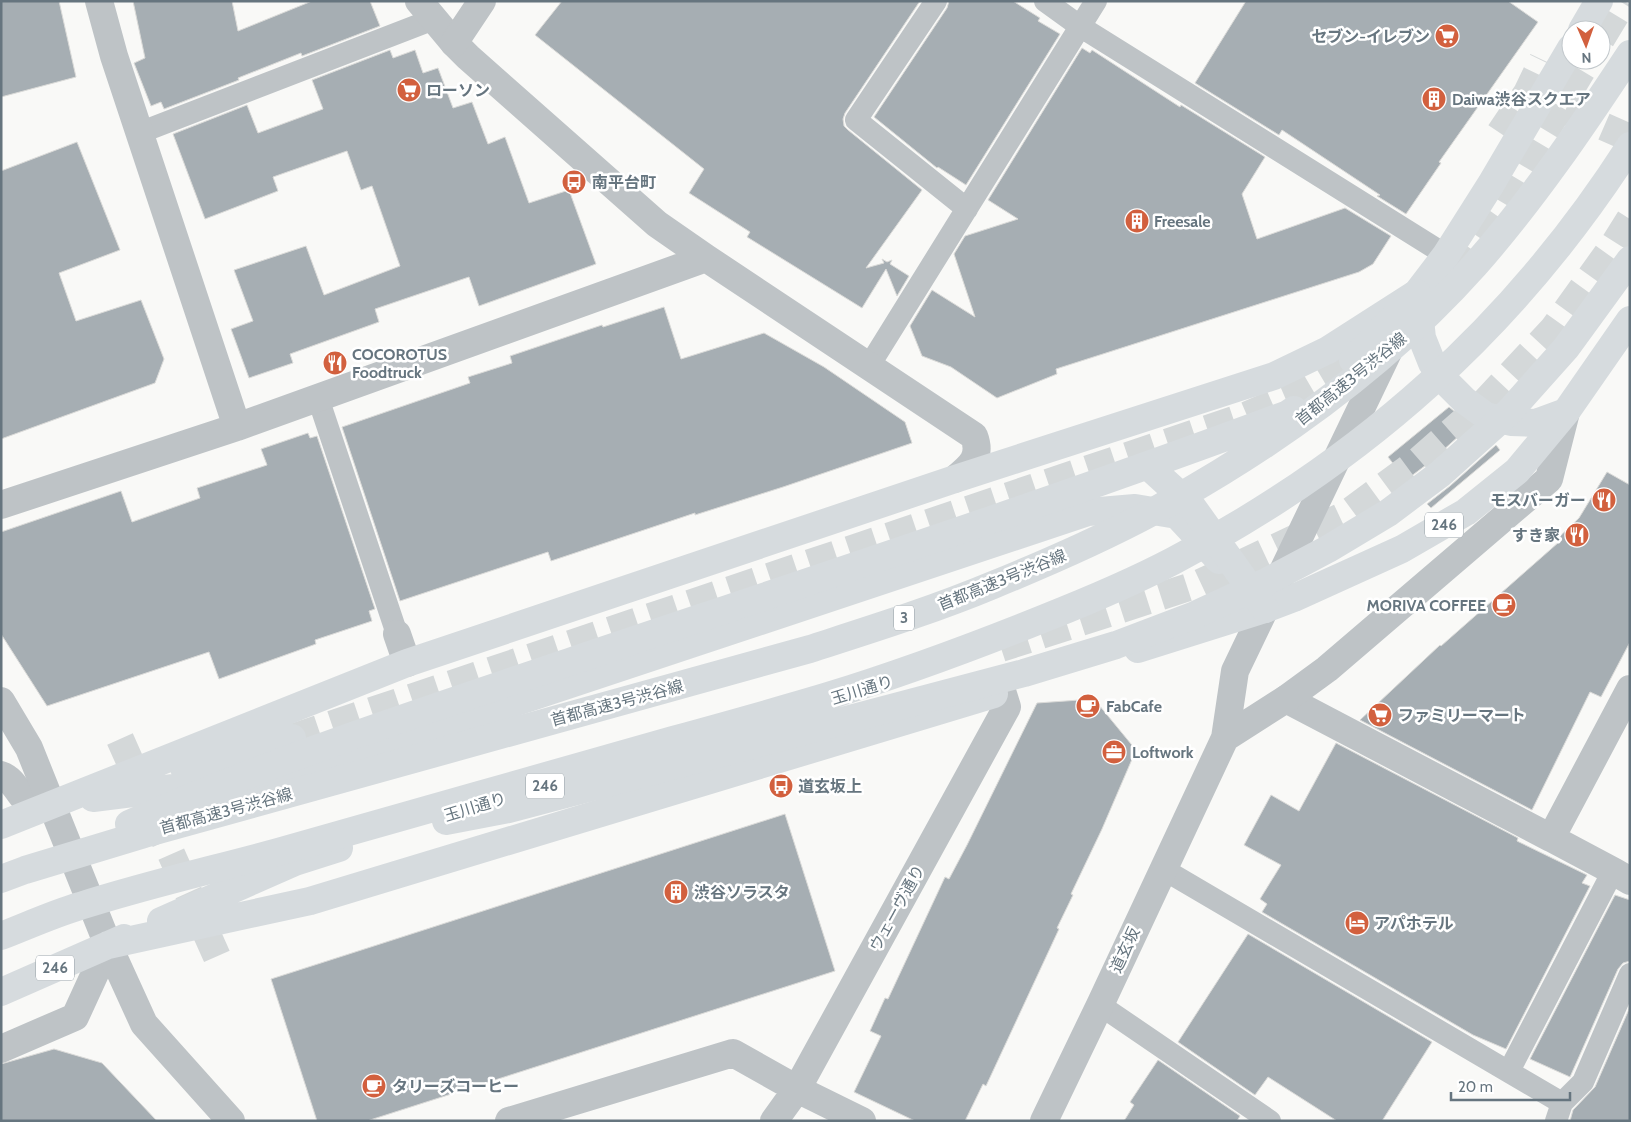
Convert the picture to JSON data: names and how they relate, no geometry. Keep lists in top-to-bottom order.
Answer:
{
  "streets": {
    "highway": [
      "首都高速3号渋谷線",
      "246",
      "3",
      "玉川通り"
    ],
    "street": ["ウェーヴ通り", "道玄坂"]
  },
  "crossings": [
    ["246", "玉川通り"],
    ["246", "ウェーヴ通り"]
  ],
  "places": {
    "supermarket": ["セブン-イレブン", "ローソン", "ファミリーマート"],
    "building": ["Daiwa渋谷スクエア", "Freesale", "渋谷ソラスタ"],
    "bus stop": ["南平台町", "道玄坂上"],
    "restaurant": ["COCOROTUS Foodtruck", "モスバーガー", "すき家"],
    "cafe": ["MORIVA COFFEE", "FabCafe", "タリーズコーヒー"],
    "office": ["Loftwork"],
    "hotel": ["アパホテル"]
  },
  "scale_bar": "20 m",
  "north": "bottom"
}
